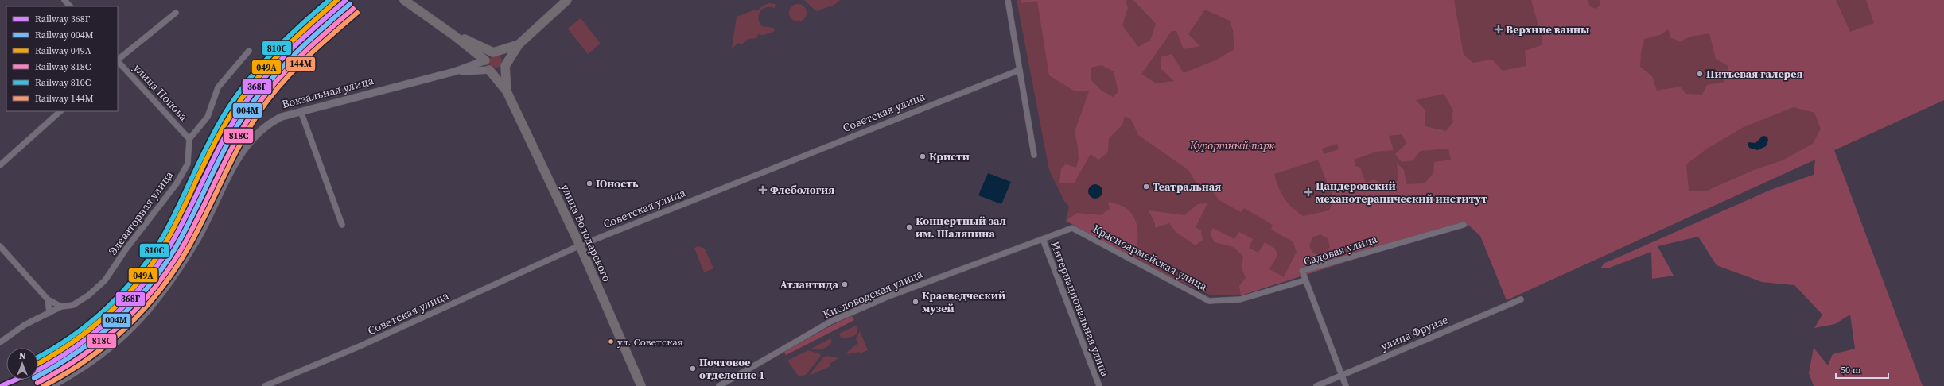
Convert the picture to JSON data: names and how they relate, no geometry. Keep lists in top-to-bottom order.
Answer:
{
  "streets": {
    "main road": ["улица Володарского"],
    "street": [
      "улица Попова",
      "Вокзальная улица",
      "Советская улица",
      "Элеваторная улица",
      "Садовая улица",
      "Красноармейская улица",
      "Кисловодская улица",
      "Интернациональная улица",
      "улица Фрунзе"
    ]
  },
  "crossings": [
    ["улица Попова", "Элеваторная улица"],
    ["Советская улица", "улица Володарского"],
    ["Садовая улица", "Красноармейская улица"],
    ["Садовая улица", "улица Фрунзе"],
    ["Красноармейская улица", "Кисловодская улица"],
    ["Красноармейская улица", "Интернациональная улица"],
    ["Кисловодская улица", "Интернациональная улица"]
  ],
  "parks": ["Курортный парк"],
  "places": {
    "health": ["Верхние ванны", "Флебология", "Цандеровский механотерапический институт"],
    "other": [
      "Питьевая галерея",
      "Кристи",
      "Юность",
      "Театральная",
      "Концертный зал им. Шаляпина",
      "Атлантида",
      "Краеведческий музей",
      "ул. Советская",
      "Почтовое отделение 1"
    ]
  },
  "lines": [
    "rail line 368Г",
    "rail line 049А",
    "rail line 810С",
    "rail line 004М",
    "rail line 818С",
    "rail line 144М"
  ],
  "legend": [
    "Railway 368Г",
    "Railway 004М",
    "Railway 049А",
    "Railway 818С",
    "Railway 810С",
    "Railway 144М"
  ],
  "scale_bar": "50 m",
  "north": "top"
}
